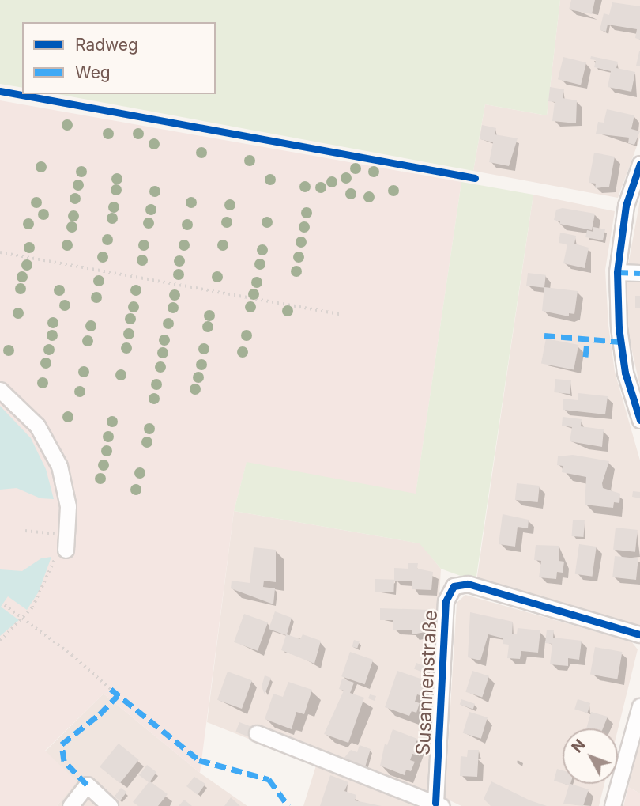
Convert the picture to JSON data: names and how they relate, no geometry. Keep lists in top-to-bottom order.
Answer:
{
  "streets": {
    "street": ["Susannenstraße"]
  },
  "legend": ["Radweg", "Weg"],
  "north": "top left"
}
